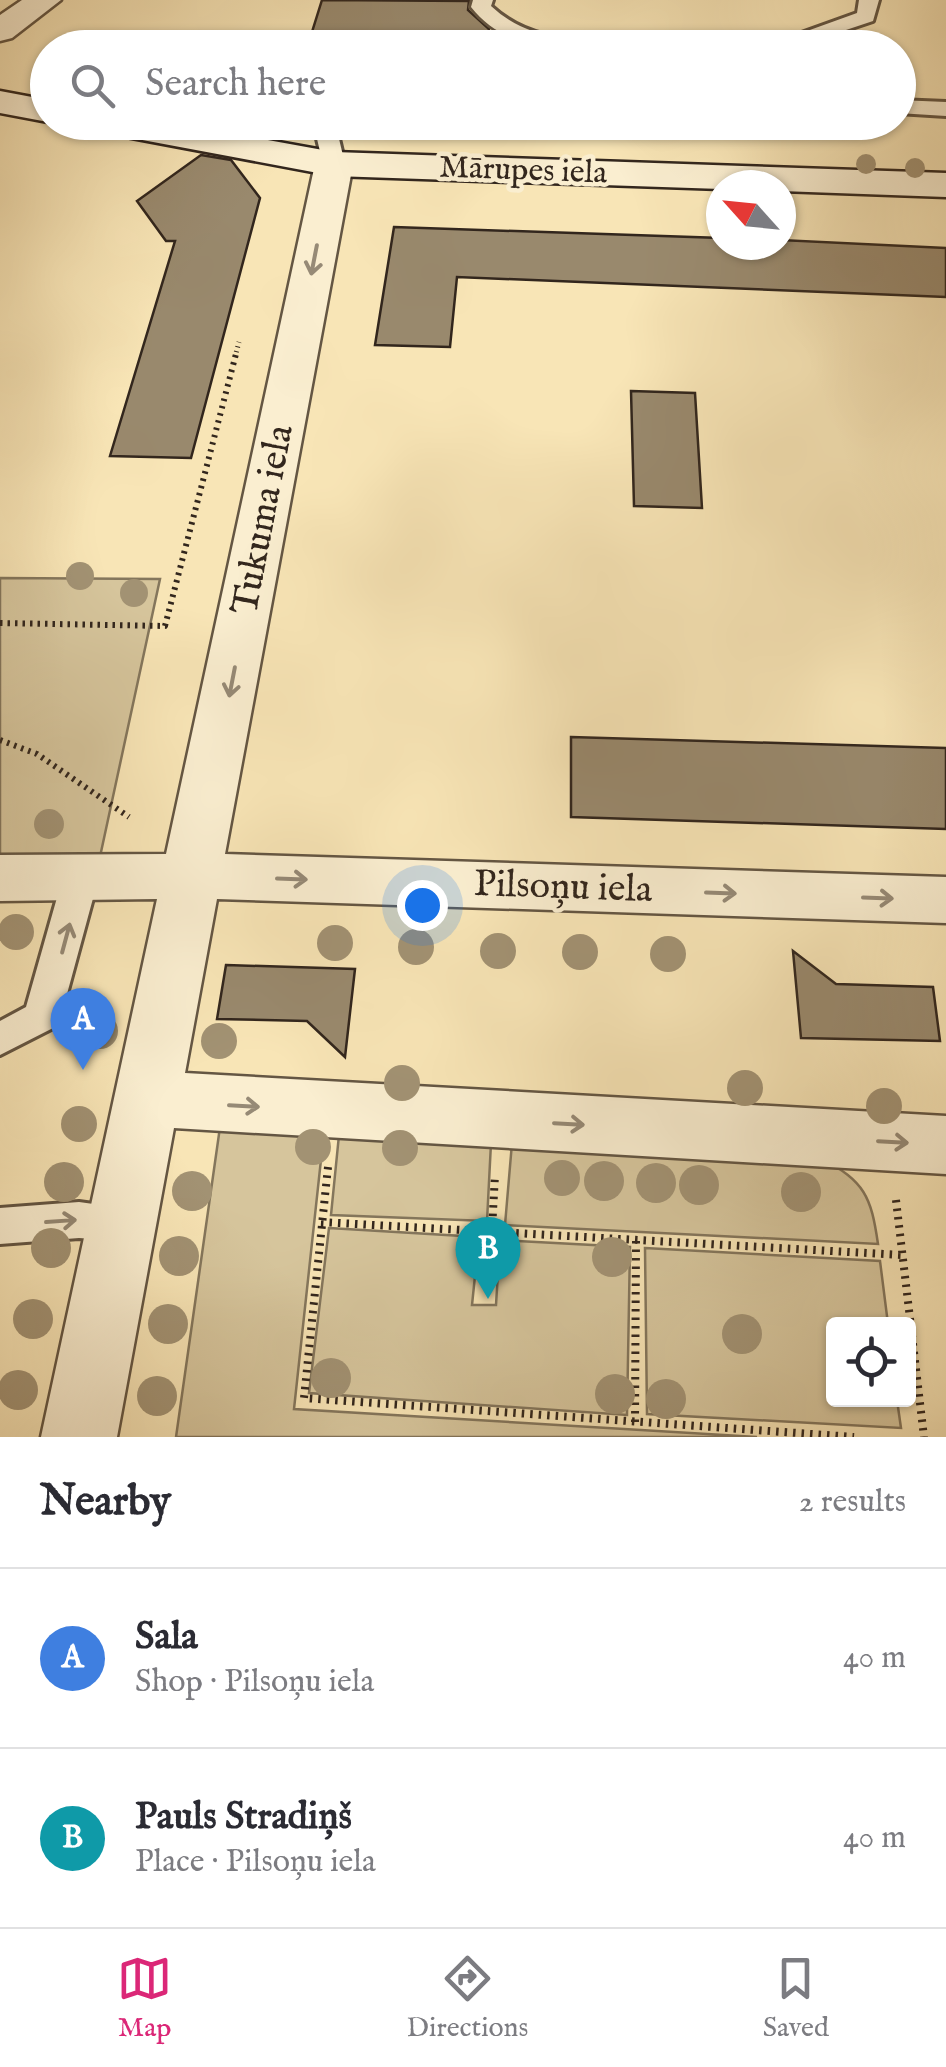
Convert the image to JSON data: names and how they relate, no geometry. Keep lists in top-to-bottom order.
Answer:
{
  "streets": {
    "street": ["Mārupes iela", "Tukuma iela", "Pilsoņu iela"]
  },
  "crossings": [
    ["Mārupes iela", "Tukuma iela"],
    ["Tukuma iela", "Pilsoņu iela"]
  ],
  "one_way": ["Tukuma iela"],
  "north": "top left",
  "page": {
    "search": "Search here",
    "pins": ["A", "B"],
    "heading": ["Nearby", "2 results"],
    "list": [
      {
        "mark": "A",
        "name": "Sala",
        "note": "Shop · Pilsoņu iela",
        "value": "40 m"
      },
      {
        "mark": "B",
        "name": "Pauls Stradiņš",
        "note": "Place · Pilsoņu iela",
        "value": "40 m"
      }
    ],
    "nav": ["Map", "Directions", "Saved"]
  }
}
